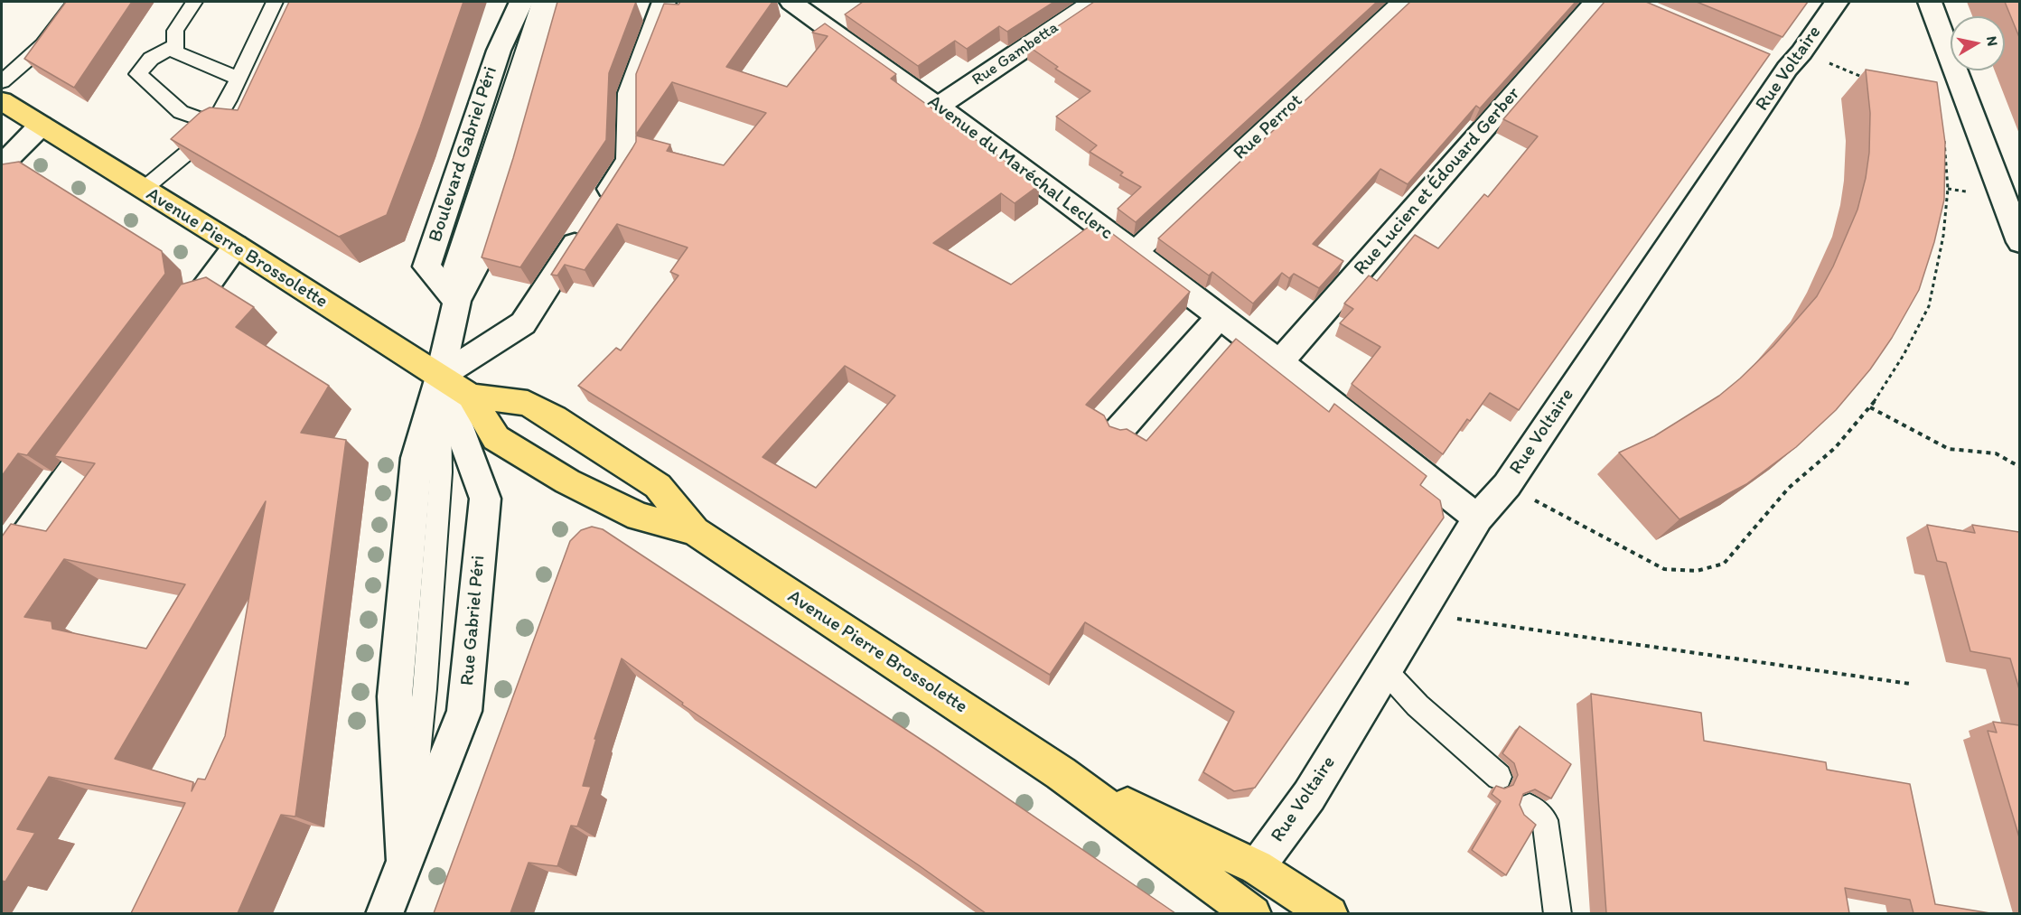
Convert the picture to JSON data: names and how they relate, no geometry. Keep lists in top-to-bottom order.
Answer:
{
  "streets": {
    "main road": ["Avenue Pierre Brossolette"],
    "street": [
      "Rue Gambetta",
      "Rue Voltaire",
      "Rue Perrot",
      "Boulevard Gabriel Péri",
      "Avenue du Maréchal Leclerc",
      "Rue Lucien et Édouard Gerber",
      "Rue Gabriel Péri"
    ]
  },
  "crossings": [
    ["Rue Gambetta", "Avenue du Maréchal Leclerc"],
    ["Rue Voltaire", "Avenue du Maréchal Leclerc"],
    ["Rue Voltaire", "Avenue Pierre Brossolette"],
    ["Rue Perrot", "Avenue du Maréchal Leclerc"],
    ["Boulevard Gabriel Péri", "Avenue Pierre Brossolette"],
    ["Boulevard Gabriel Péri", "Rue Gabriel Péri"],
    ["Avenue du Maréchal Leclerc", "Rue Lucien et Édouard Gerber"],
    ["Avenue Pierre Brossolette", "Rue Gabriel Péri"]
  ],
  "north": "right"
}
